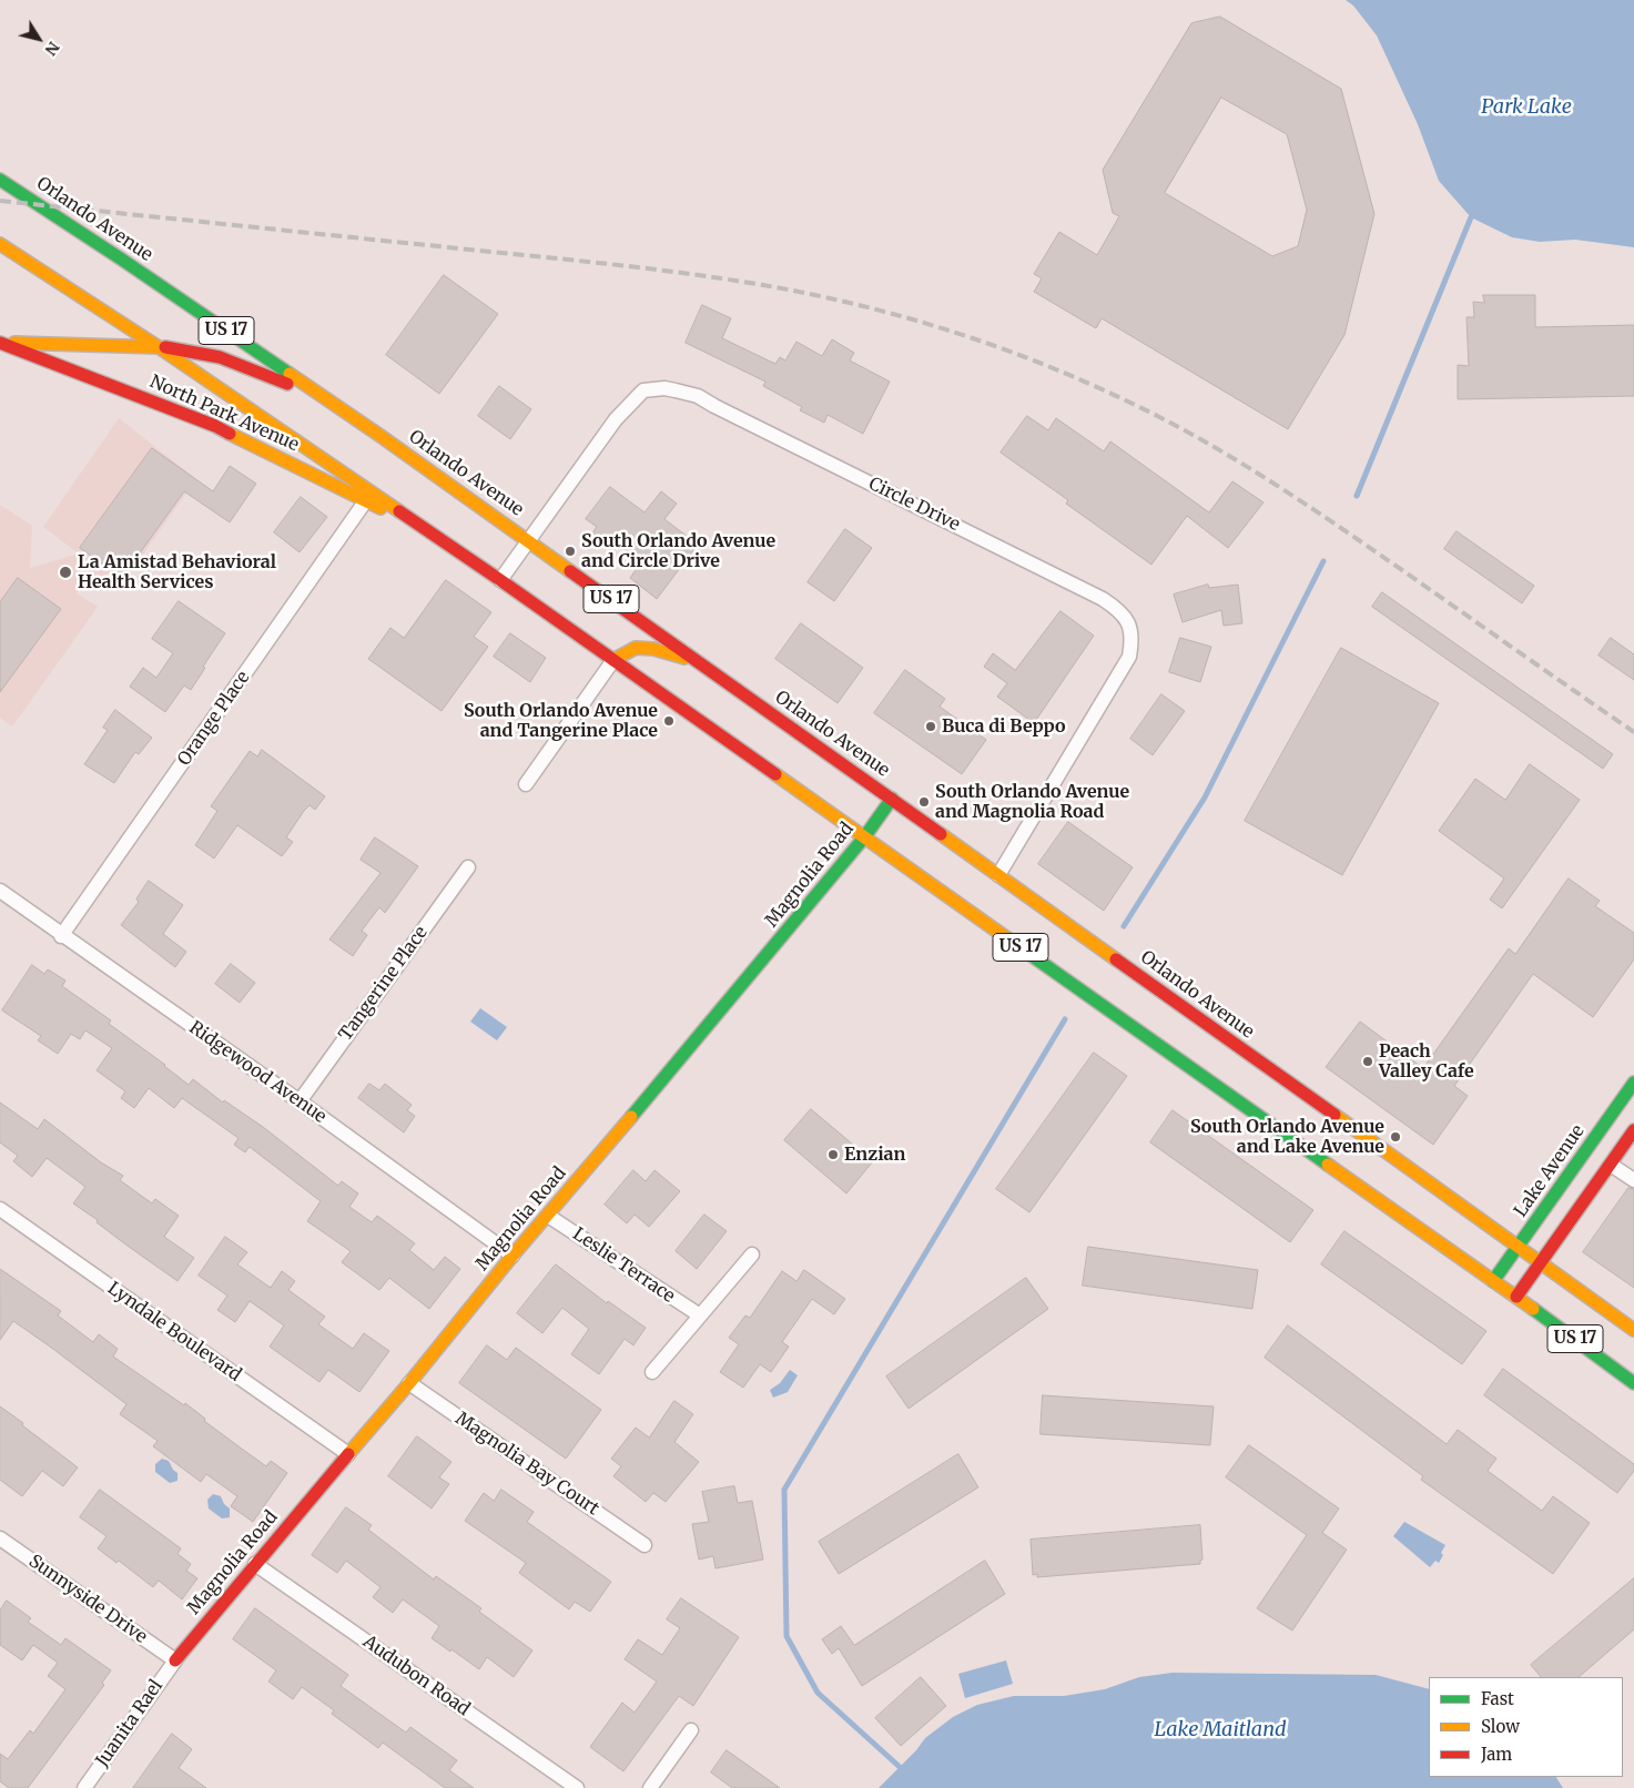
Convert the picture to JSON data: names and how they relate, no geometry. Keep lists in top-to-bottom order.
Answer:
{
  "streets": {
    "main road": [
      "Orlando Avenue",
      "US 17",
      "North Park Avenue",
      "Magnolia Road",
      "Lake Avenue"
    ],
    "street": [
      "Circle Drive",
      "Orange Place",
      "Tangerine Place",
      "Ridgewood Avenue",
      "Leslie Terrace",
      "Lyndale Boulevard",
      "Magnolia Bay Court",
      "Sunnyside Drive",
      "Audubon Road",
      "Juanita Rael"
    ]
  },
  "crossings": [
    ["Orlando Avenue", "North Park Avenue"],
    ["Orlando Avenue", "Circle Drive"],
    ["Orlando Avenue", "Magnolia Road"],
    ["Orlando Avenue", "Lake Avenue"],
    ["US 17", "North Park Avenue"],
    ["US 17", "Circle Drive"],
    ["US 17", "Magnolia Road"],
    ["US 17", "Lake Avenue"],
    ["North Park Avenue", "Orange Place"],
    ["Orange Place", "Ridgewood Avenue"],
    ["Magnolia Road", "Ridgewood Avenue"],
    ["Magnolia Road", "Leslie Terrace"],
    ["Magnolia Road", "Lyndale Boulevard"],
    ["Magnolia Road", "Magnolia Bay Court"],
    ["Magnolia Road", "Sunnyside Drive"],
    ["Magnolia Road", "Audubon Road"],
    ["Magnolia Road", "Juanita Rael"],
    ["Tangerine Place", "Ridgewood Avenue"],
    ["Sunnyside Drive", "Juanita Rael"]
  ],
  "water": ["Park Lake", "Lake Maitland"],
  "places": [
    "South Orlando Avenue and Circle Drive",
    "La Amistad Behavioral Health Services",
    "South Orlando Avenue and Tangerine Place",
    "Buca di Beppo",
    "South Orlando Avenue and Magnolia Road",
    "Peach Valley Cafe",
    "South Orlando Avenue and Lake Avenue",
    "Enzian"
  ],
  "legend": ["Fast", "Slow", "Jam"],
  "north": "bottom right"
}
